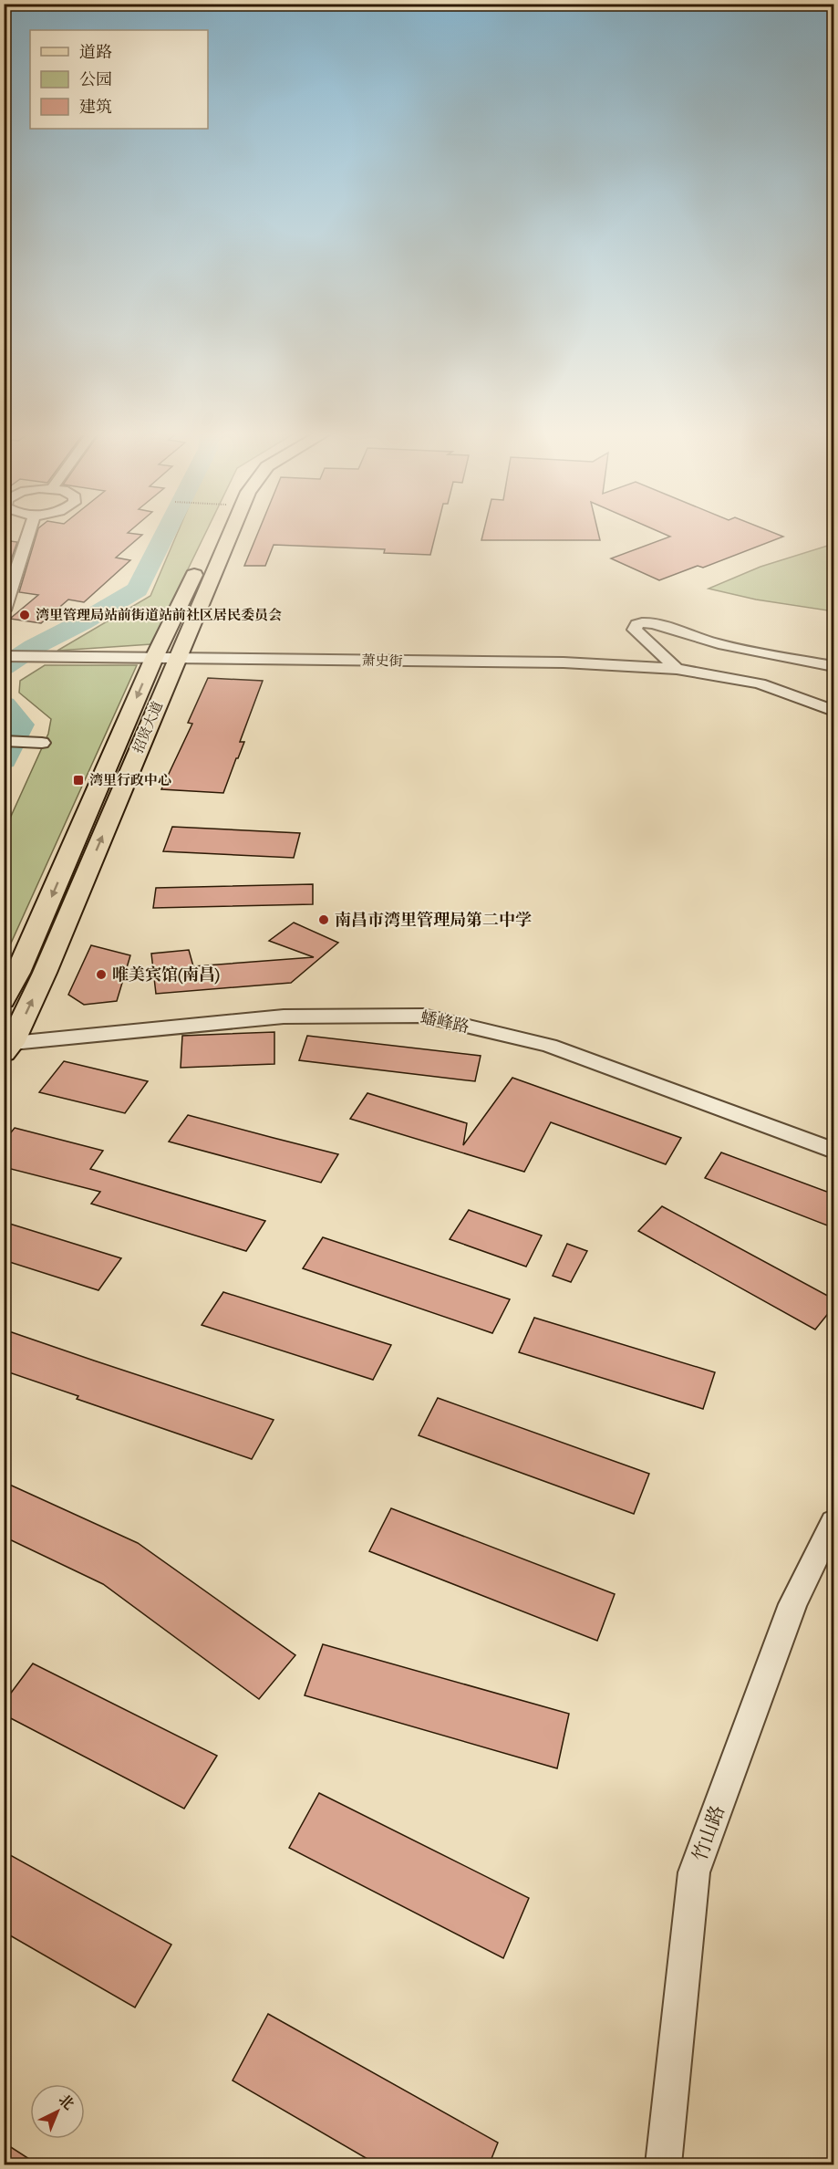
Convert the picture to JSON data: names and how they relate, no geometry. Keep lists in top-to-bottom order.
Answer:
{
  "streets": {
    "main road": ["招贤大道"],
    "street": ["萧史街", "蟠峰路", "竹山路"]
  },
  "crossings": [
    ["萧史街", "招贤大道"],
    ["招贤大道", "蟠峰路"]
  ],
  "places": {
    "other": ["湾里管理局站前街道站前社区居民委员会", "南昌市湾里管理局第二中学", "唯美宾馆(南昌)"],
    "transit": ["湾里行政中心"]
  },
  "legend": ["道路", "公园", "建筑"],
  "north": "top right"
}
